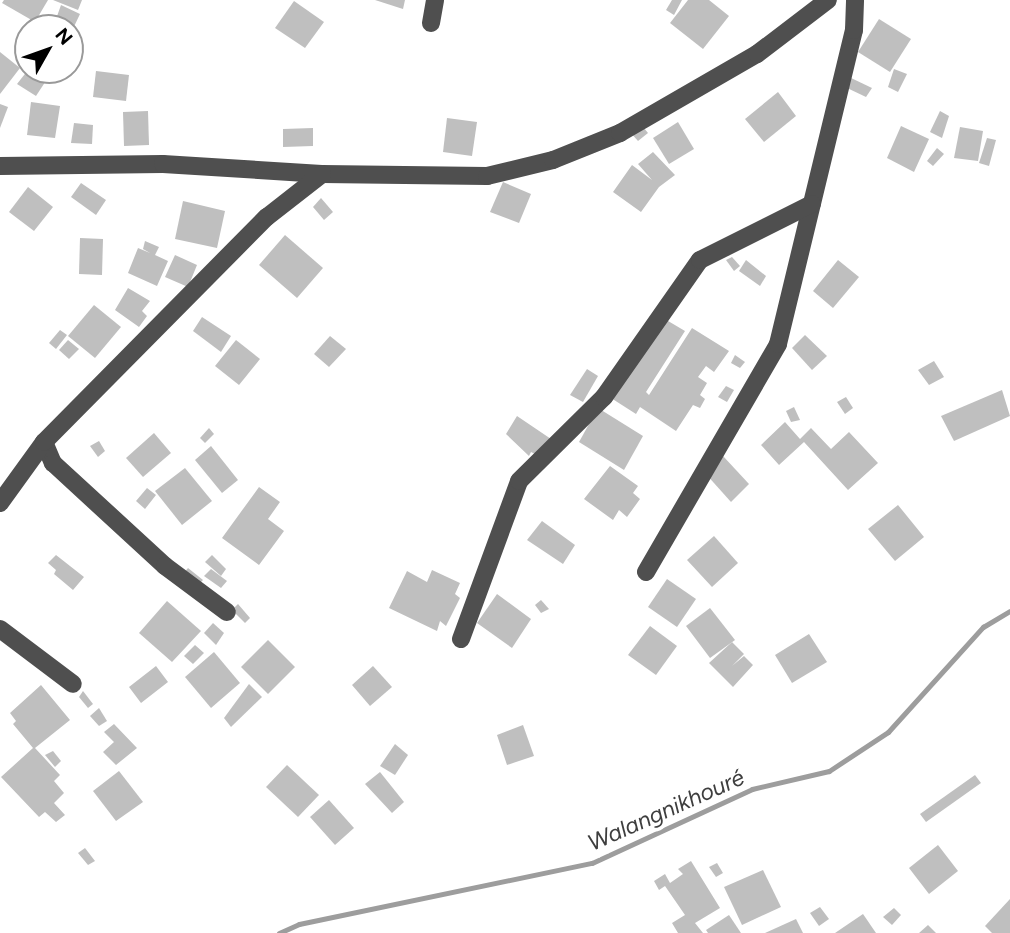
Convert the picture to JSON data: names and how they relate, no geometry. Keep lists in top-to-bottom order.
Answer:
{
  "water": ["Walangnikhouré"],
  "north": "top right"
}
